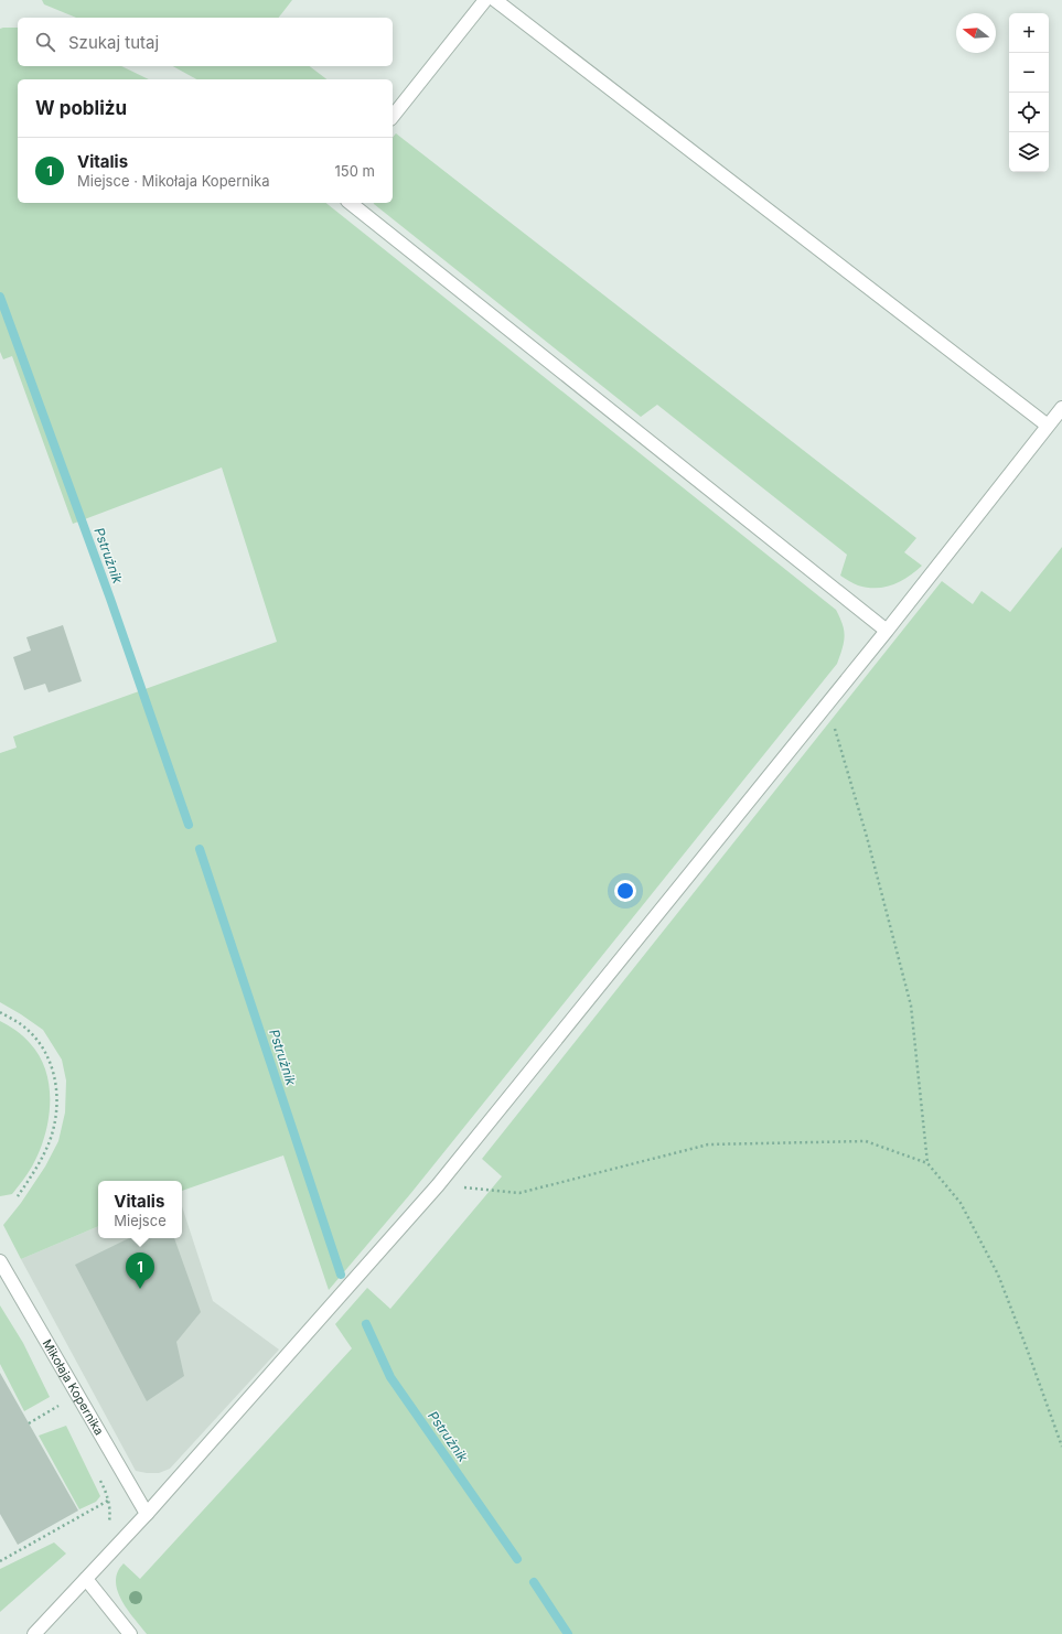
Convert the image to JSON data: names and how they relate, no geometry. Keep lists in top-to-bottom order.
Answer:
{
  "streets": {
    "street": ["Mikołaja Kopernika"]
  },
  "water": ["Pstrużnik"],
  "north": "left",
  "page": {
    "map_buttons": ["+", "−"],
    "search": "Szukaj tutaj",
    "heading": "W pobliżu",
    "list": [
      {
        "mark": "1",
        "name": "Vitalis",
        "note": "Miejsce · Mikołaja Kopernika",
        "value": "150 m"
      }
    ],
    "popup": ["Vitalis", "Miejsce"],
    "pins": "1"
  }
}
